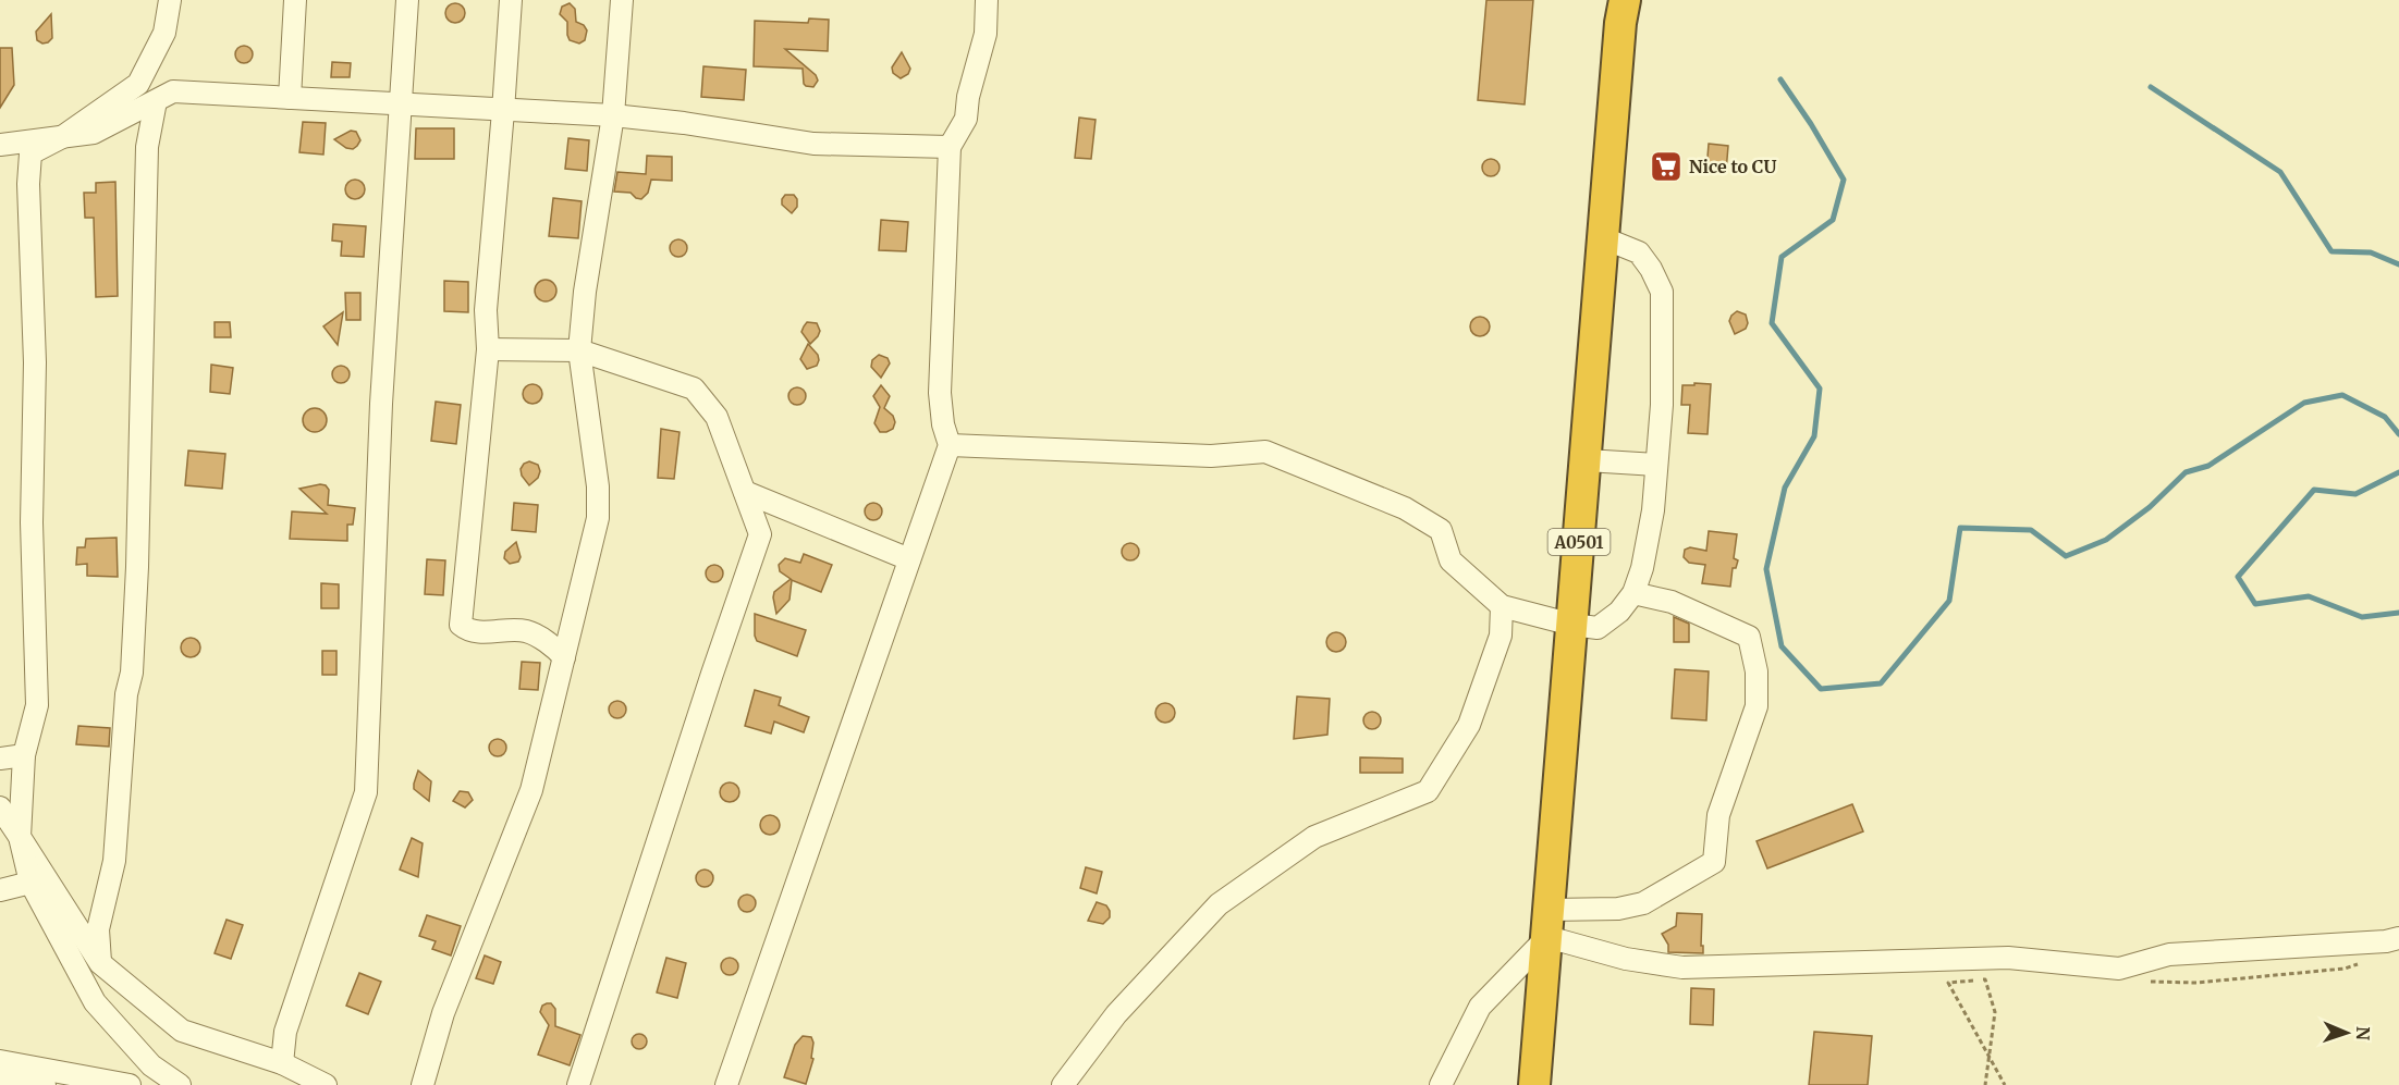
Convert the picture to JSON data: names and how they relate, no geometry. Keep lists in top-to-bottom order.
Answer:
{
  "streets": {
    "highway": ["A0501"]
  },
  "places": {
    "supermarket": ["Nice to CU"]
  },
  "north": "right"
}
